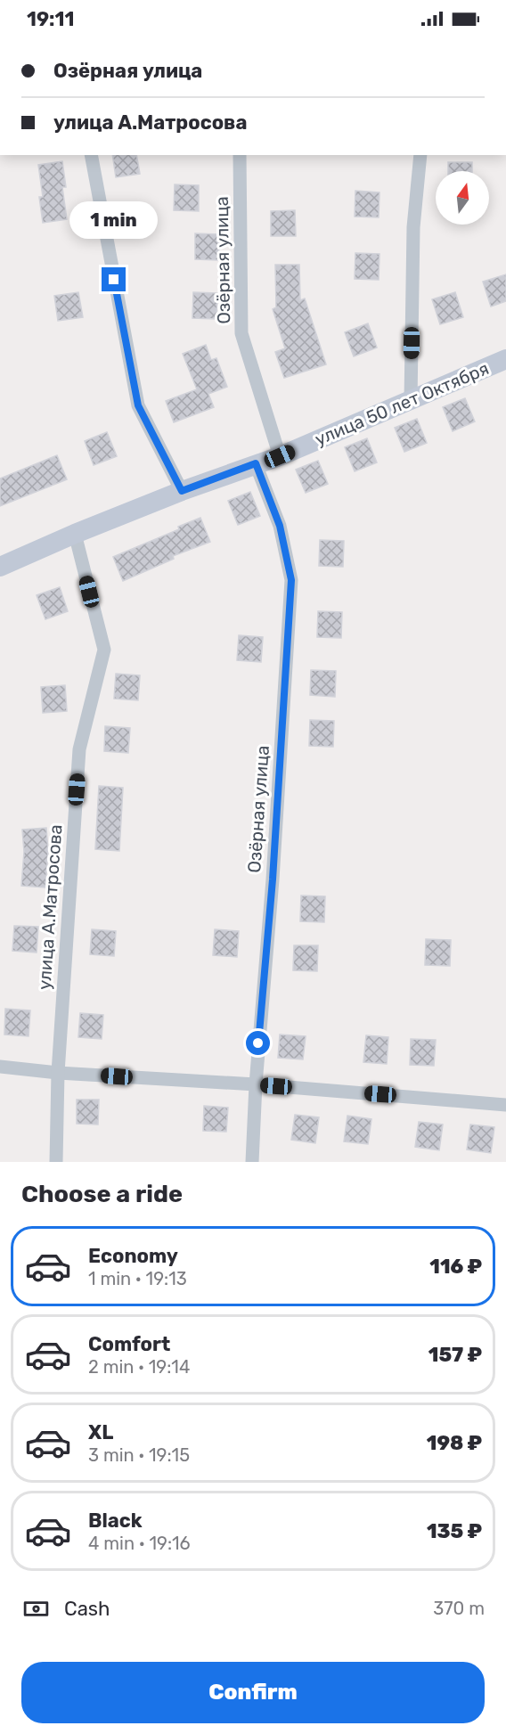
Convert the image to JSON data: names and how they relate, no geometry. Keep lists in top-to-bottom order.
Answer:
{
  "streets": {
    "main road": ["улица 50 лет Октября"],
    "street": ["Озёрная улица", "улица А.Матросова"]
  },
  "crossings": [
    ["Озёрная улица", "улица 50 лет Октября"],
    ["улица 50 лет Октября", "улица А.Матросова"]
  ],
  "north": "top",
  "page": {
    "status": "19:11",
    "banner": ["Озёрная улица", "улица А.Матросова"],
    "bubble": "1 min",
    "heading": "Choose a ride",
    "list": [
      {
        "name": "Economy",
        "note": "1 min · 19:13",
        "value": "116 ₽"
      },
      {
        "name": "Comfort",
        "note": "2 min · 19:14",
        "value": "157 ₽"
      },
      {
        "name": "XL",
        "note": "3 min · 19:15",
        "value": "198 ₽"
      },
      {
        "name": "Black",
        "note": "4 min · 19:16",
        "value": "135 ₽"
      }
    ],
    "pay": ["Cash", "370 m"],
    "buttons": "Confirm"
  }
}
